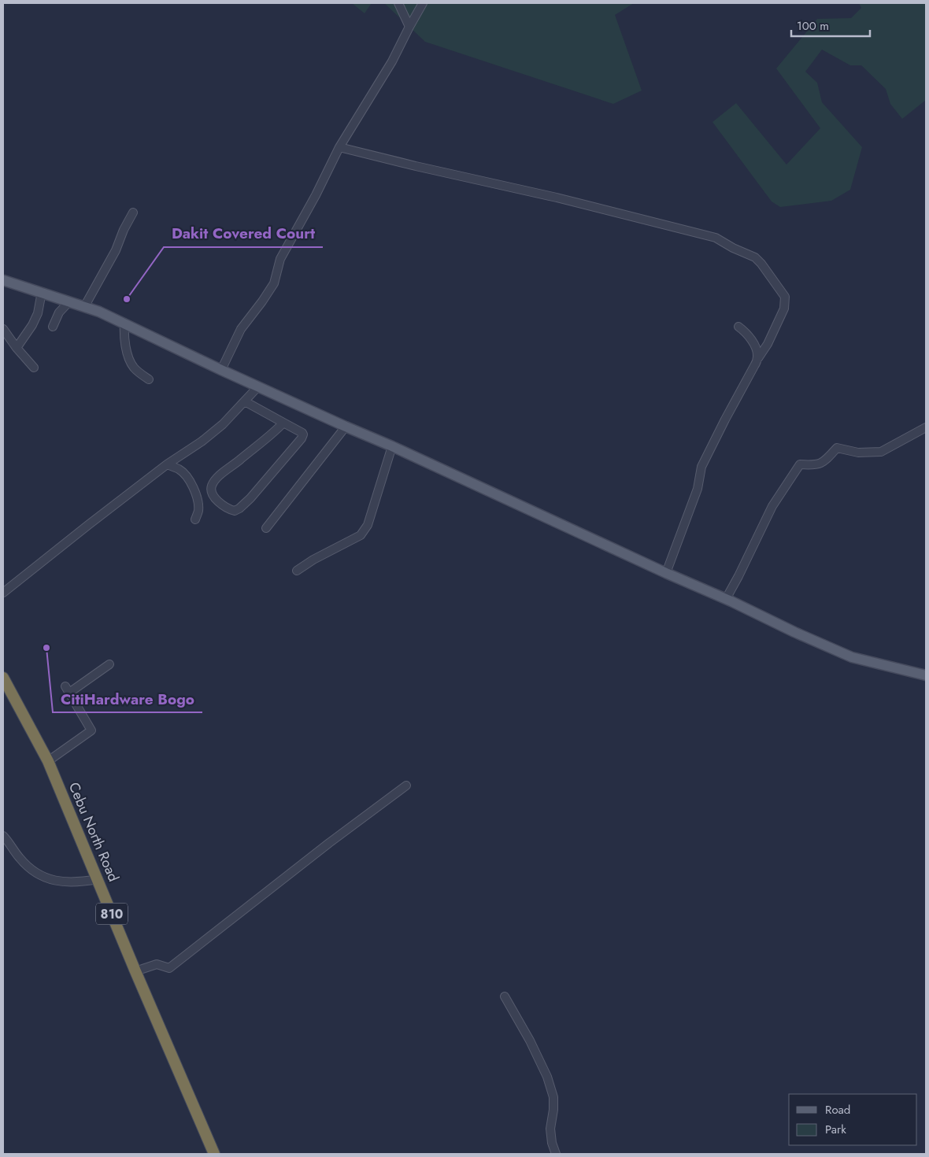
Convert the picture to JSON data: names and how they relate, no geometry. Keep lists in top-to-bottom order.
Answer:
{
  "streets": {
    "highway": ["Cebu North Road", "810"]
  },
  "places": ["Dakit Covered Court", "CitiHardware Bogo"],
  "legend": ["Road", "Park"],
  "scale_bar": "100 m"
}
